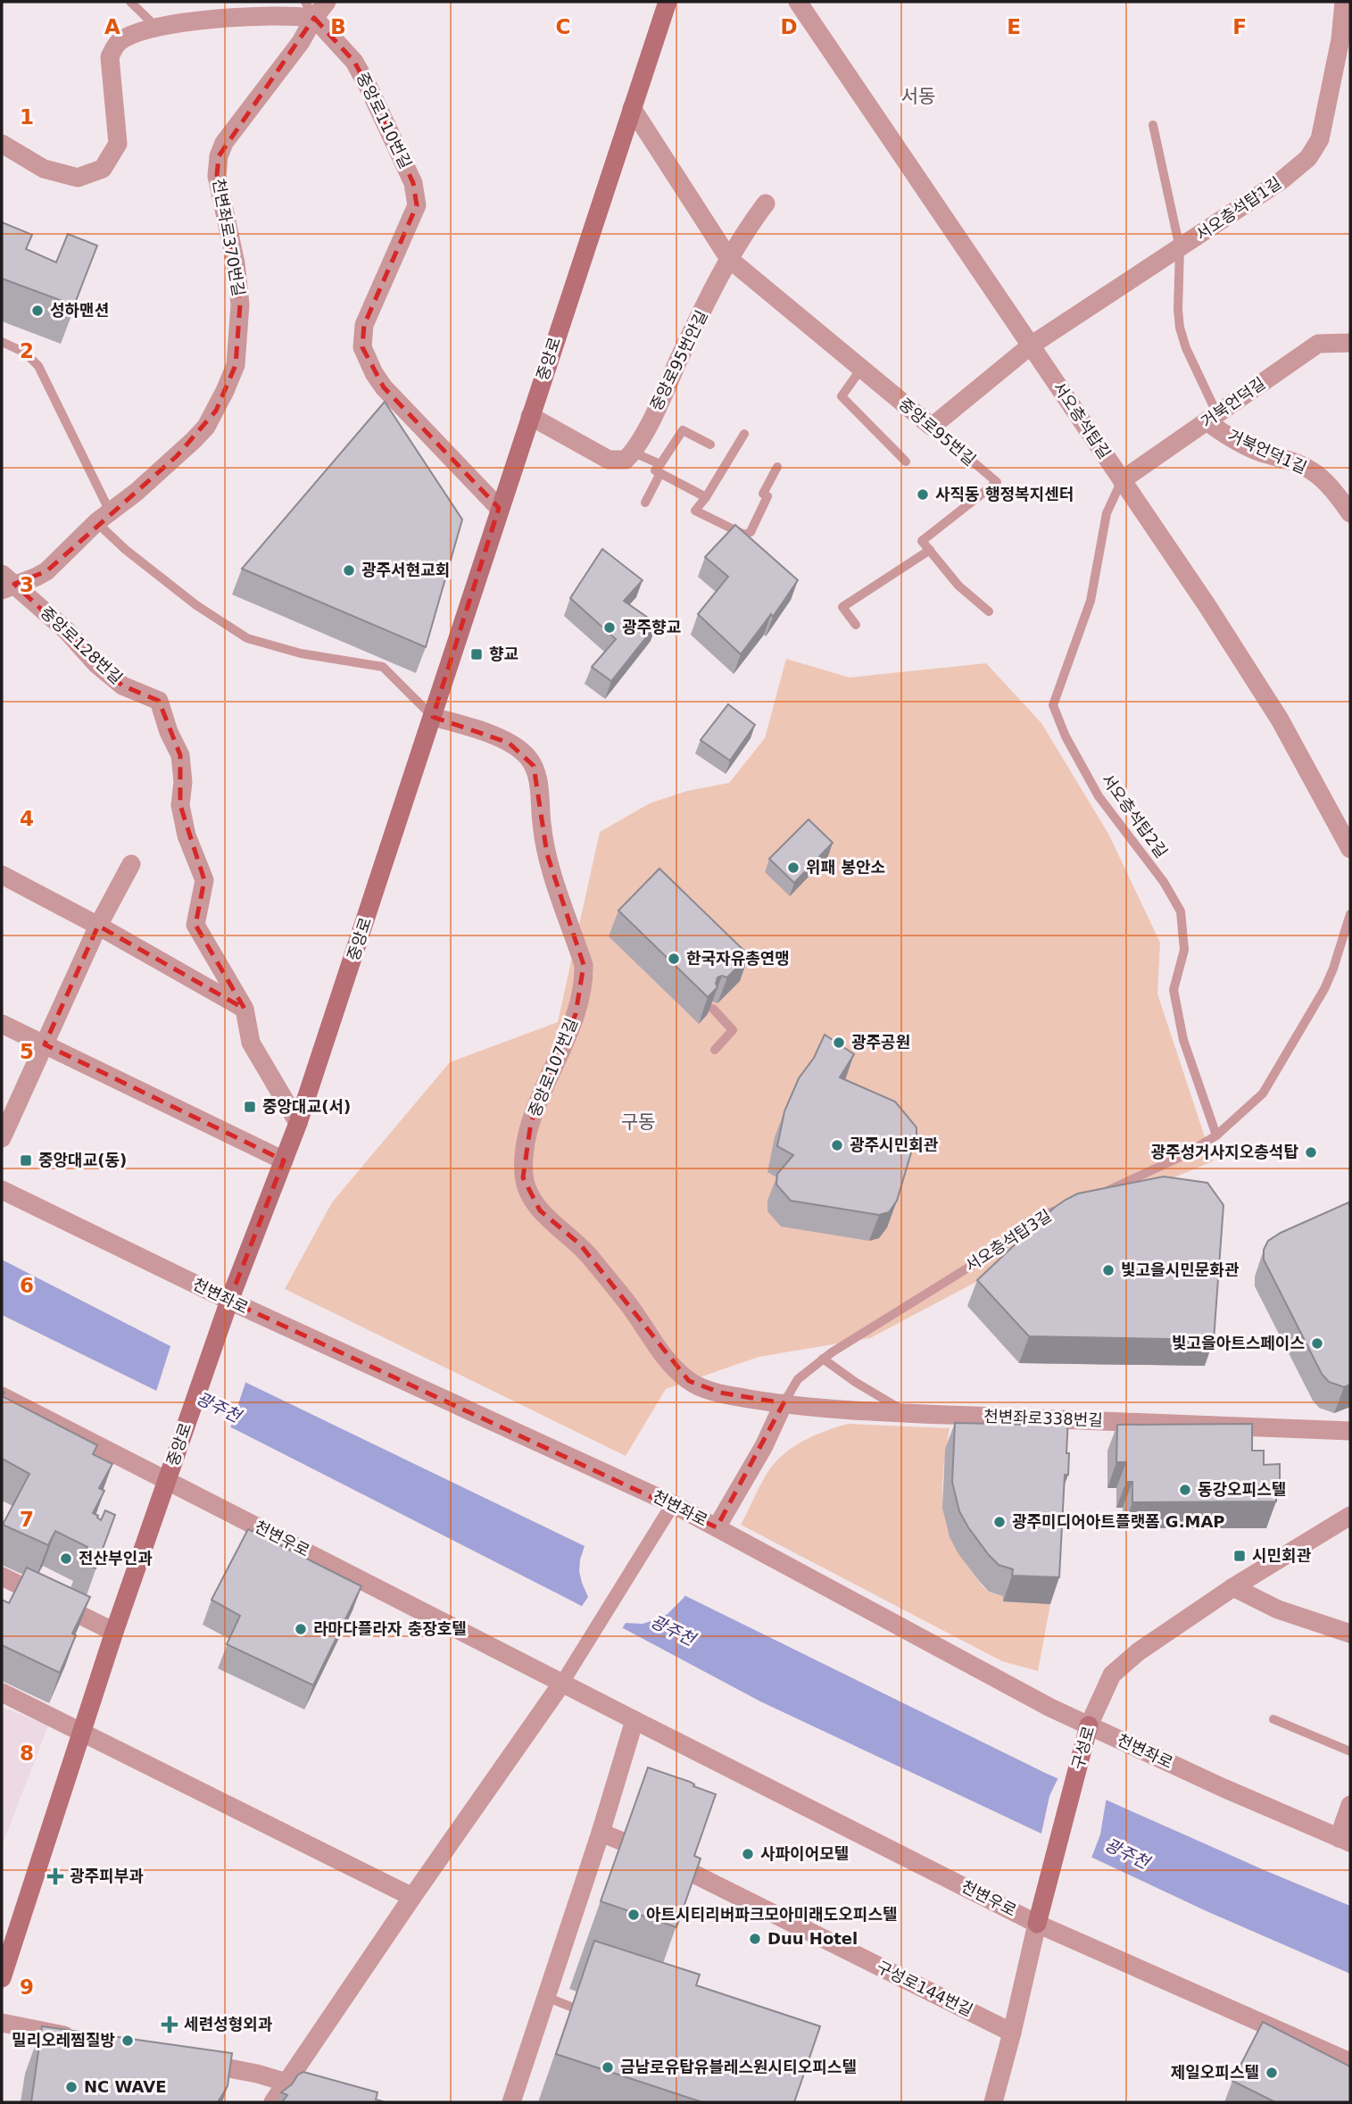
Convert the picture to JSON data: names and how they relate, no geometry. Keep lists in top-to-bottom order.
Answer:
{
  "streets": {
    "main road": ["중앙로", "구성로"],
    "street": [
      "중앙로110번길",
      "서오층석탑1길",
      "천변좌로370번길",
      "중앙로95번안길",
      "거북언덕길",
      "서오층석탑길",
      "중앙로95번길",
      "거북언덕1길",
      "중앙로128번길",
      "중앙로107번길",
      "서오층석탑3길",
      "천변좌로",
      "천변좌로338번길",
      "천변우로",
      "구성로144번길"
    ],
    "lane": ["서오층석탑2길"]
  },
  "crossings": [
    ["중앙로110번길", "천변좌로370번길"],
    ["중앙로110번길", "중앙로"],
    ["서오층석탑1길", "서오층석탑길"],
    ["서오층석탑1길", "중앙로95번길"],
    ["천변좌로370번길", "중앙로128번길"],
    ["중앙로", "중앙로95번길"],
    ["중앙로", "중앙로128번길"],
    ["중앙로", "중앙로107번길"],
    ["중앙로", "천변좌로"],
    ["중앙로", "천변우로"],
    ["중앙로95번안길", "중앙로95번길"],
    ["거북언덕길", "서오층석탑길"],
    ["거북언덕길", "거북언덕1길"],
    ["거북언덕길", "서오층석탑2길"],
    ["서오층석탑길", "서오층석탑2길"],
    ["중앙로107번길", "천변좌로338번길"],
    ["서오층석탑3길", "천변좌로"],
    ["서오층석탑3길", "천변좌로338번길"],
    ["천변좌로", "구성로"],
    ["천변우로", "구성로"],
    ["구성로", "구성로144번길"]
  ],
  "districts": ["서동", "구동"],
  "water": ["광주천"],
  "places": {
    "other": [
      "성하맨션",
      "사직동 행정복지센터",
      "광주서현교회",
      "광주향교",
      "위패 봉안소",
      "한국자유총연맹",
      "광주공원",
      "광주시민회관",
      "광주성거사지오층석탑",
      "빛고을시민문화관",
      "빛고을아트스페이스",
      "동강오피스텔",
      "광주미디어아트플랫폼 G.MAP",
      "전산부인과",
      "라마다플라자 충장호텔",
      "사파이어모텔",
      "아트시티리버파크모아미래도오피스텔",
      "Duu Hotel",
      "밀리오레찜질방",
      "금남로유탑유블레스원시티오피스텔",
      "제일오피스텔",
      "NC WAVE"
    ],
    "transit": [
      "향교",
      "중앙대교(서)",
      "중앙대교(동)",
      "시민회관"
    ],
    "health": ["광주피부과", "세련성형외과"]
  },
  "grid": {
    "columns": [
      "A",
      "B",
      "C",
      "D",
      "E",
      "F"
    ],
    "rows": [
      "1",
      "2",
      "3",
      "4",
      "5",
      "6",
      "7",
      "8",
      "9"
    ]
  }
}
